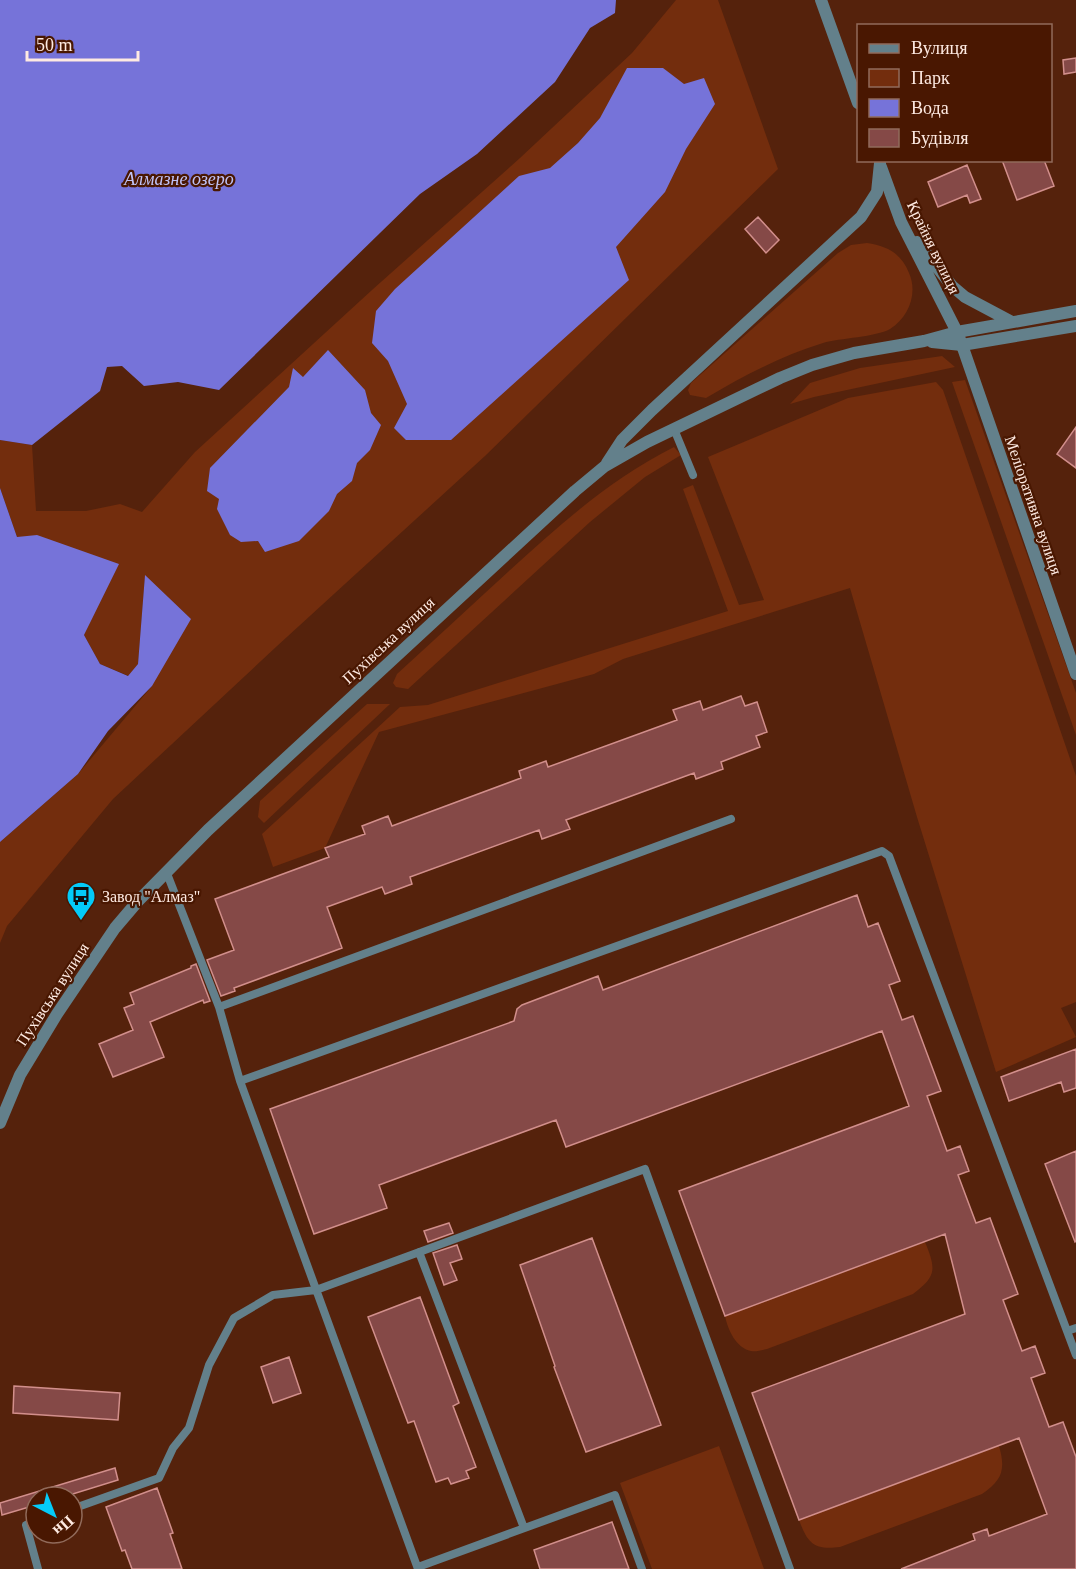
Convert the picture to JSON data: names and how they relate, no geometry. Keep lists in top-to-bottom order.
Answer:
{
  "streets": {
    "street": ["Крайня вулиця", "Меліоративна вулиця", "Пухівська вулиця"]
  },
  "crossings": [
    ["Крайня вулиця", "Меліоративна вулиця"],
    ["Крайня вулиця", "Пухівська вулиця"],
    ["Меліоративна вулиця", "Пухівська вулиця"]
  ],
  "water": ["Алмазне озеро"],
  "places": {
    "bus stop": ["Завод \"Алмаз\""]
  },
  "legend": [
    "Вулиця",
    "Парк",
    "Вода",
    "Будівля"
  ],
  "scale_bar": "50 m",
  "north": "bottom right"
}
